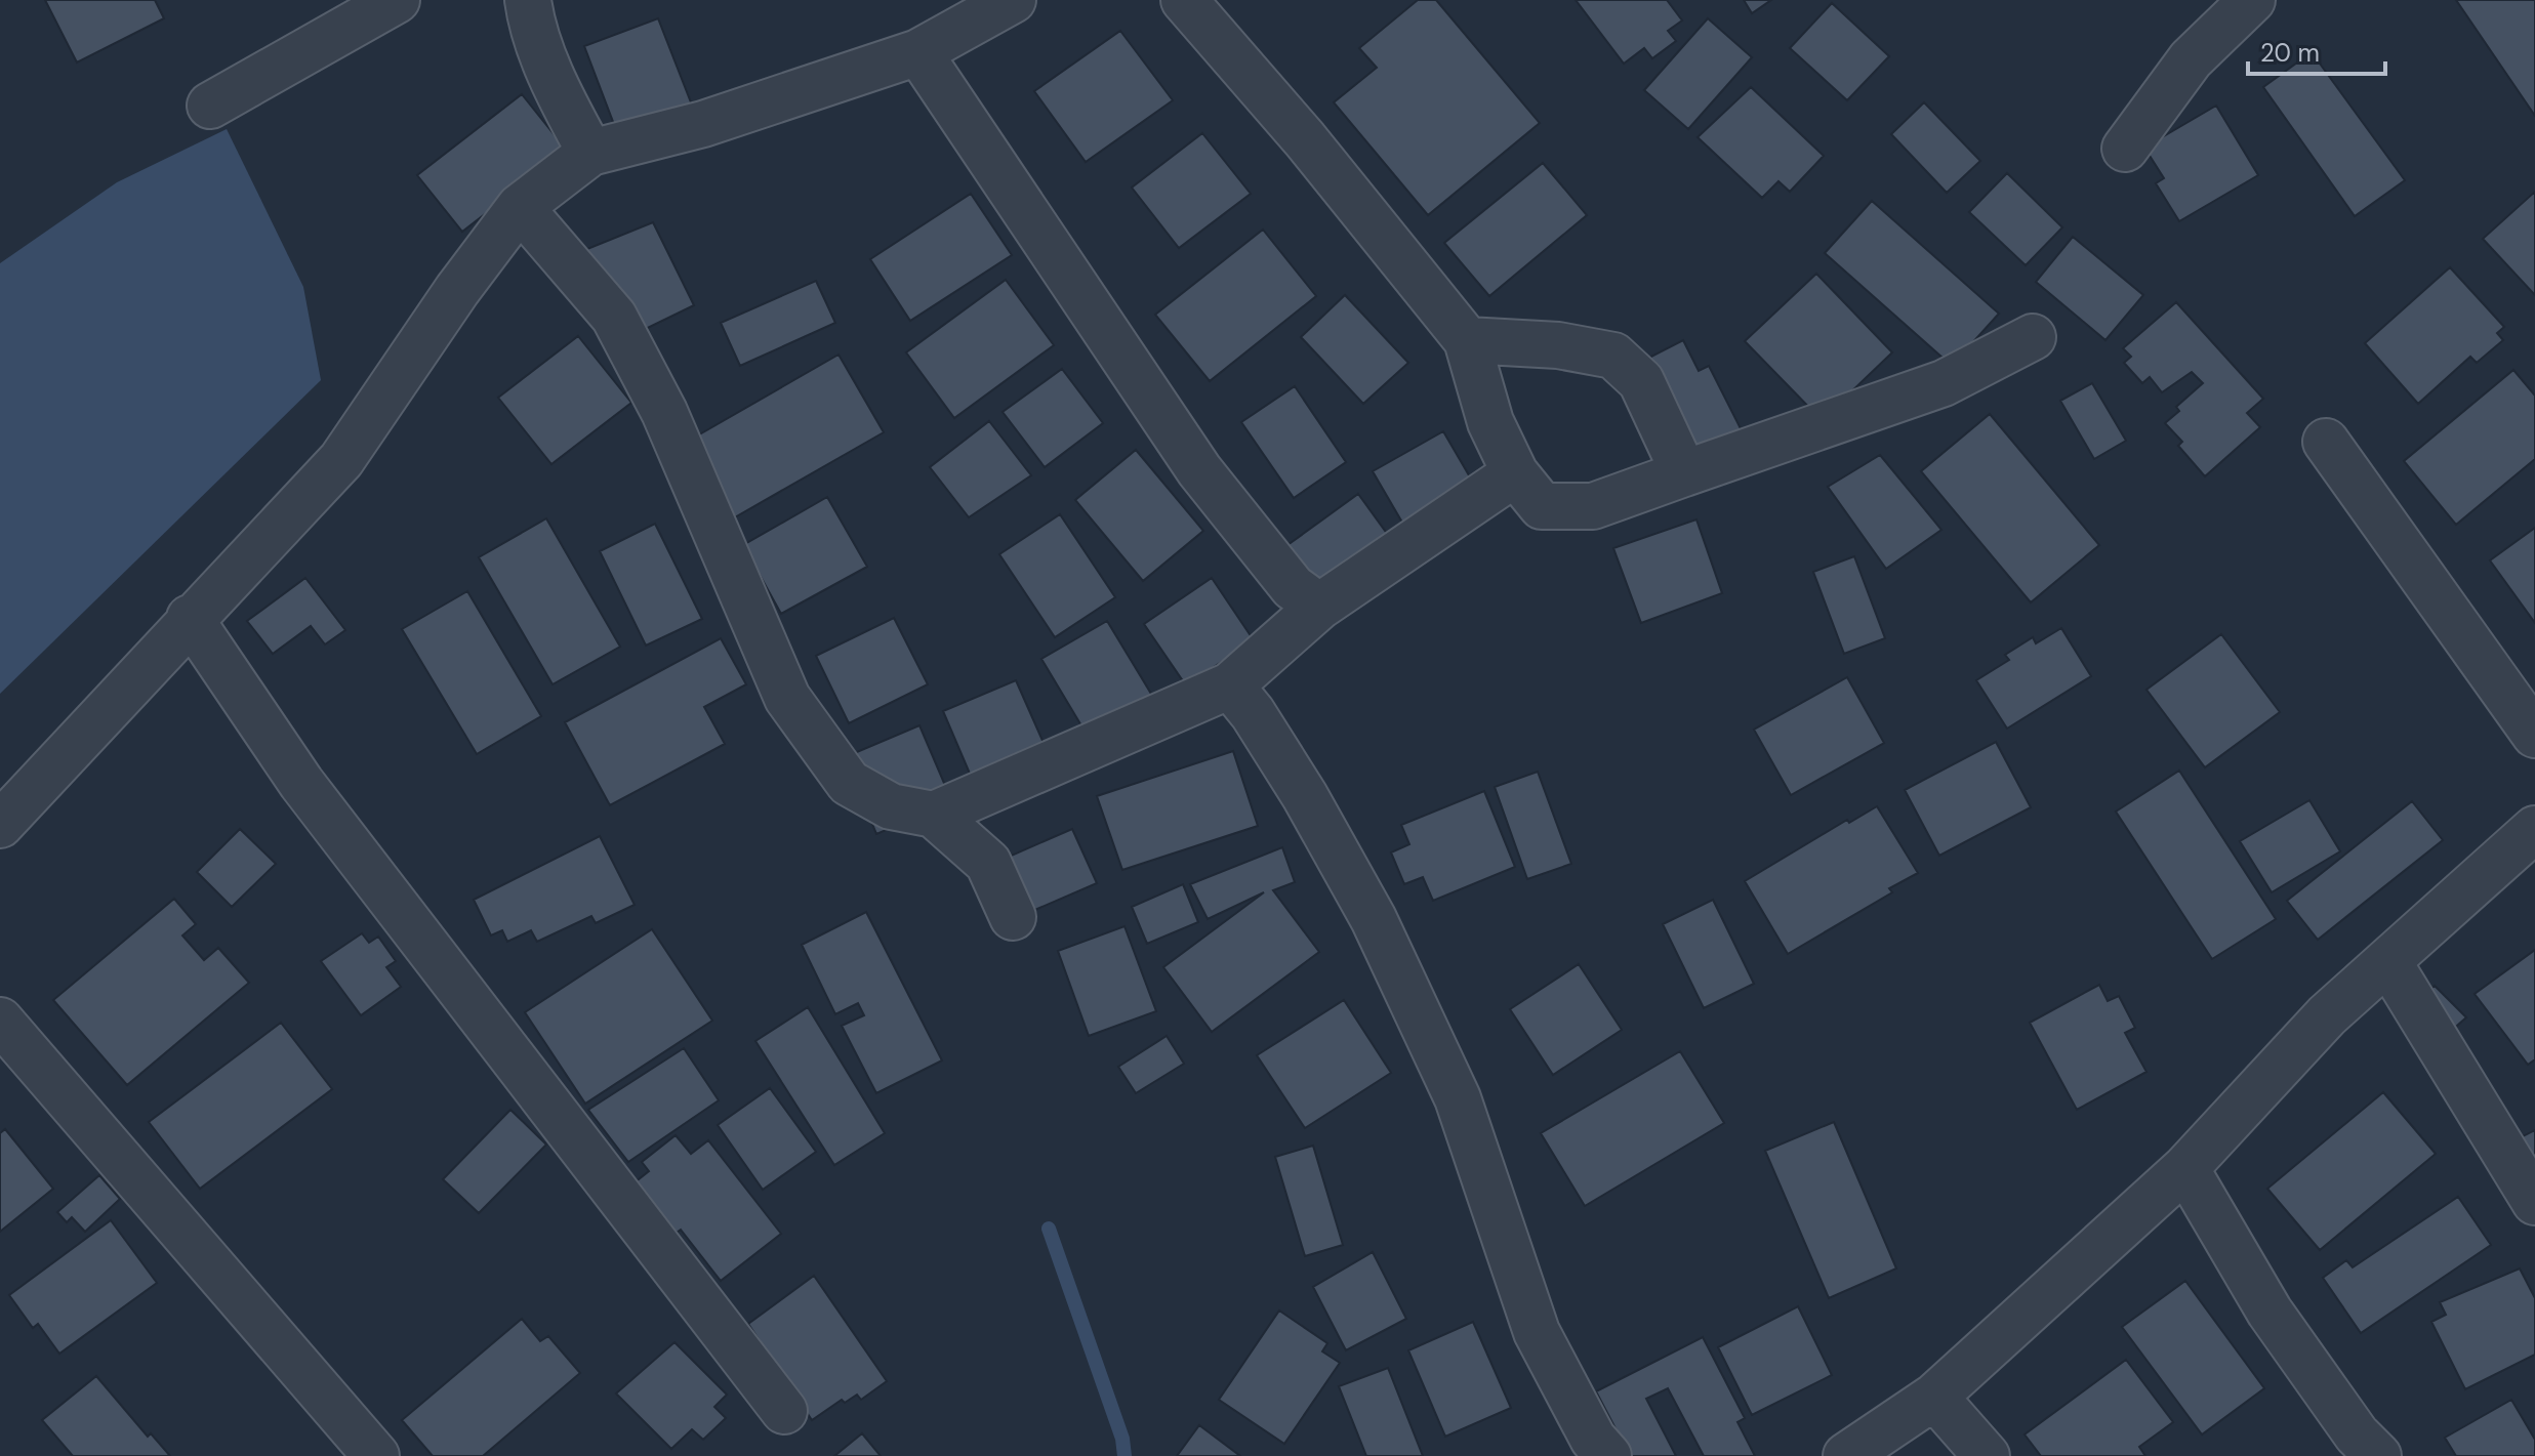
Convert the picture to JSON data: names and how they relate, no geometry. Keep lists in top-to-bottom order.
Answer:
{
  "scale_bar": "20 m"
}
